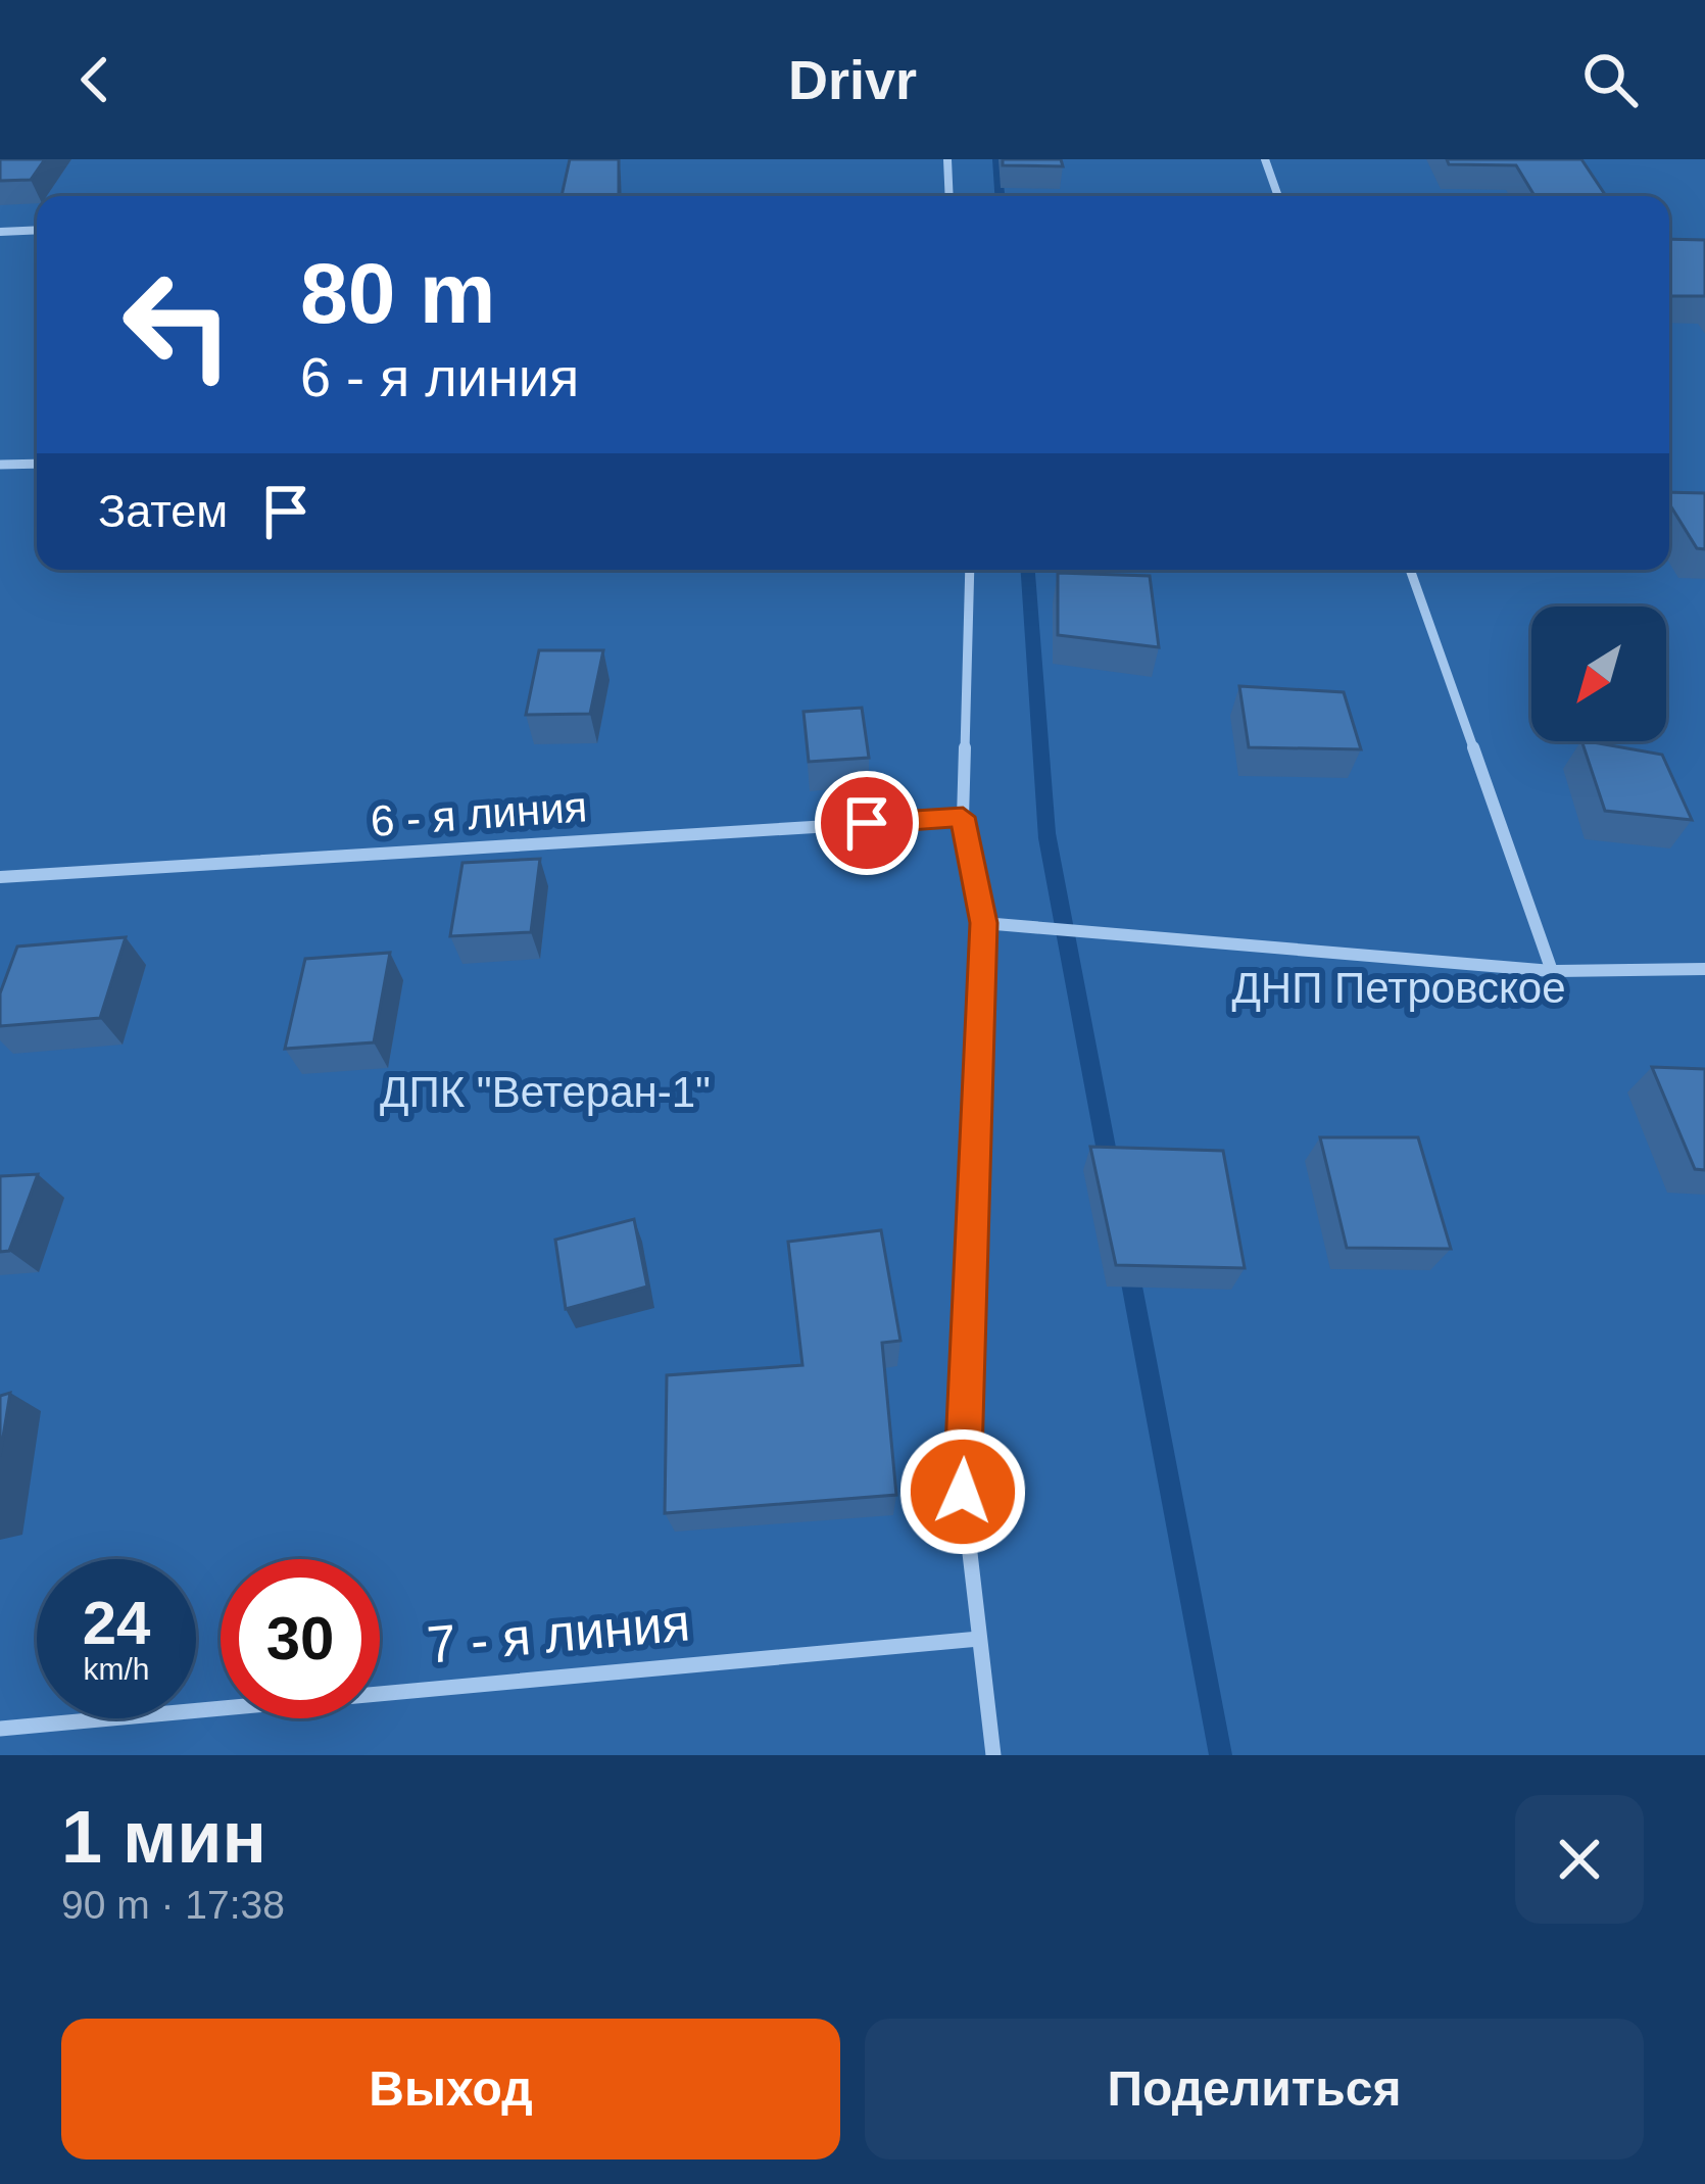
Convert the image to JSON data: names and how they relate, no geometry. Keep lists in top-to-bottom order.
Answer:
{
  "streets": {
    "street": ["6 - я линия", "7 - я линия"]
  },
  "parks": ["ДНП Петровское", "ДПК \"Ветеран-1\""],
  "north": "bottom left",
  "page": {
    "header": "Drivr",
    "turn": ["80 m", "6 - я линия"],
    "then": "Затем",
    "speed": "24 km/h",
    "limit": "30",
    "heading": ["1 мин", "90 m · 17:38"],
    "buttons": ["Выход", "Поделиться"]
  }
}
